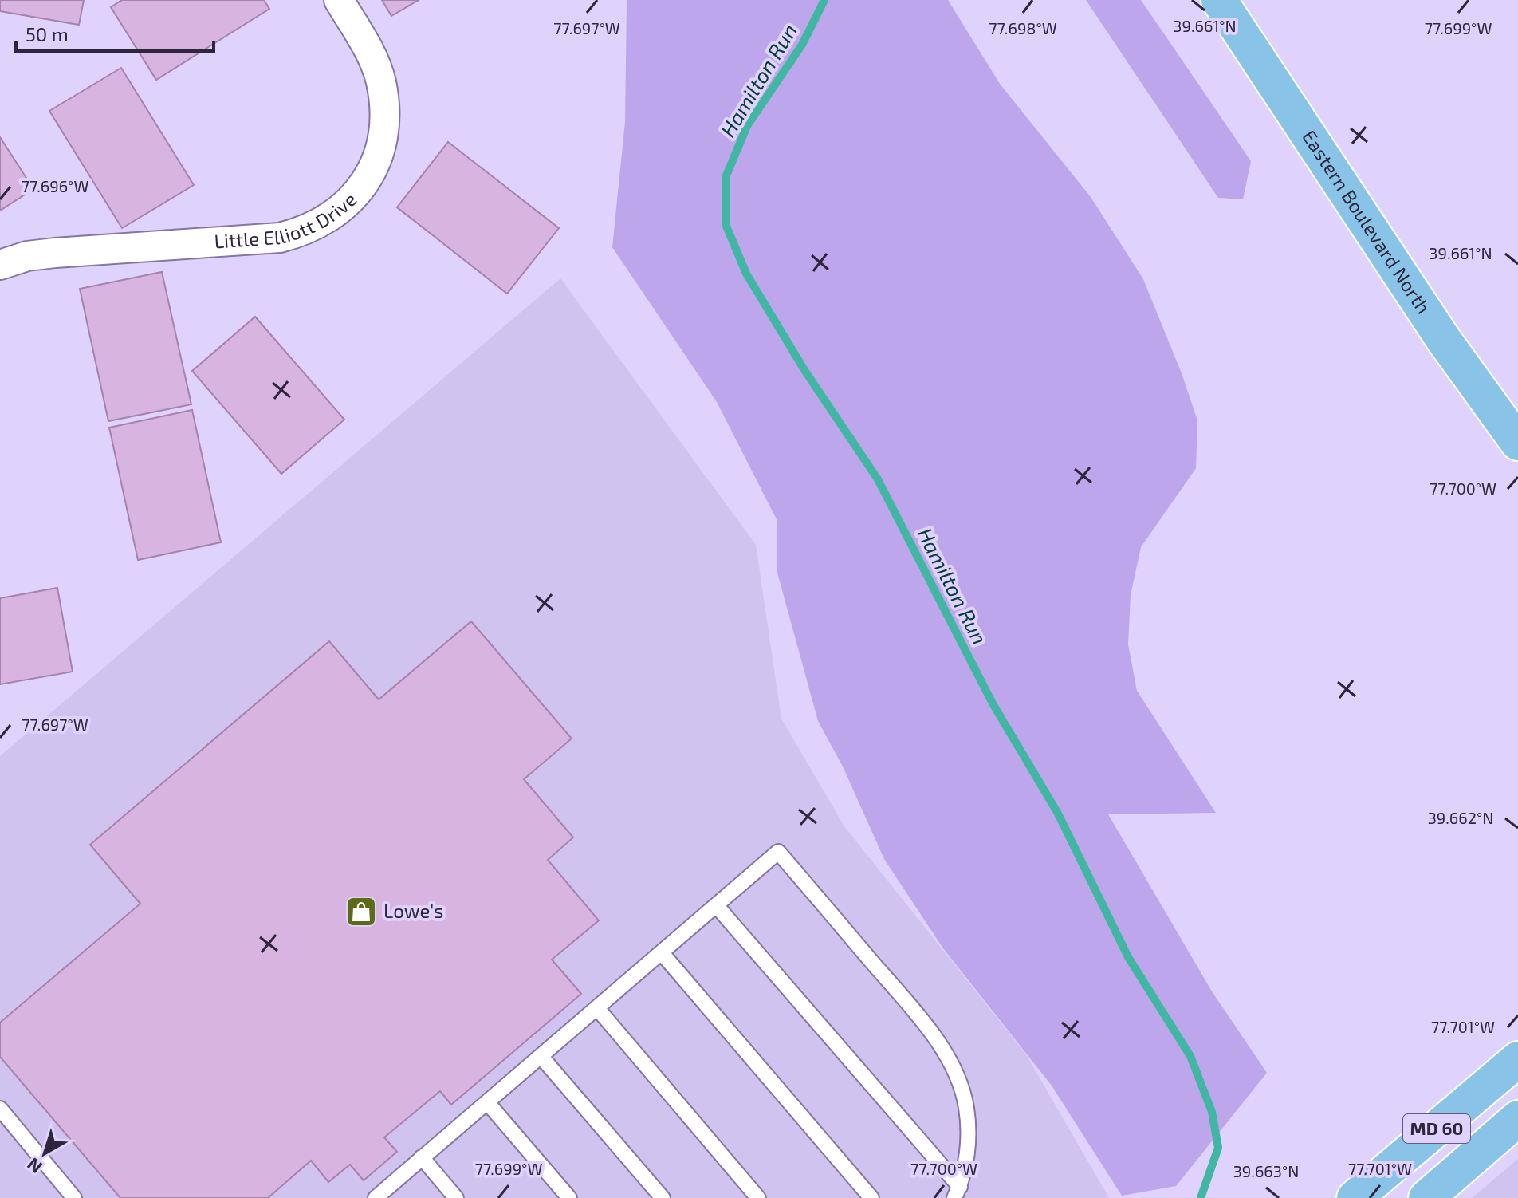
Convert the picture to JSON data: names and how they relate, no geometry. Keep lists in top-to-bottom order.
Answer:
{
  "streets": {
    "main road": ["Eastern Boulevard North", "MD 60"],
    "street": ["Little Elliott Drive"]
  },
  "water": ["Hamilton Run"],
  "places": {
    "shop": ["Lowe's"]
  },
  "scale_bar": "50 m",
  "north": "bottom left",
  "coordinates": [
    "39.661°N",
    "77.697°W",
    "77.698°W",
    "77.699°W",
    "77.696°W",
    "77.700°W",
    "39.662°N",
    "77.701°W",
    "39.663°N"
  ]
}
